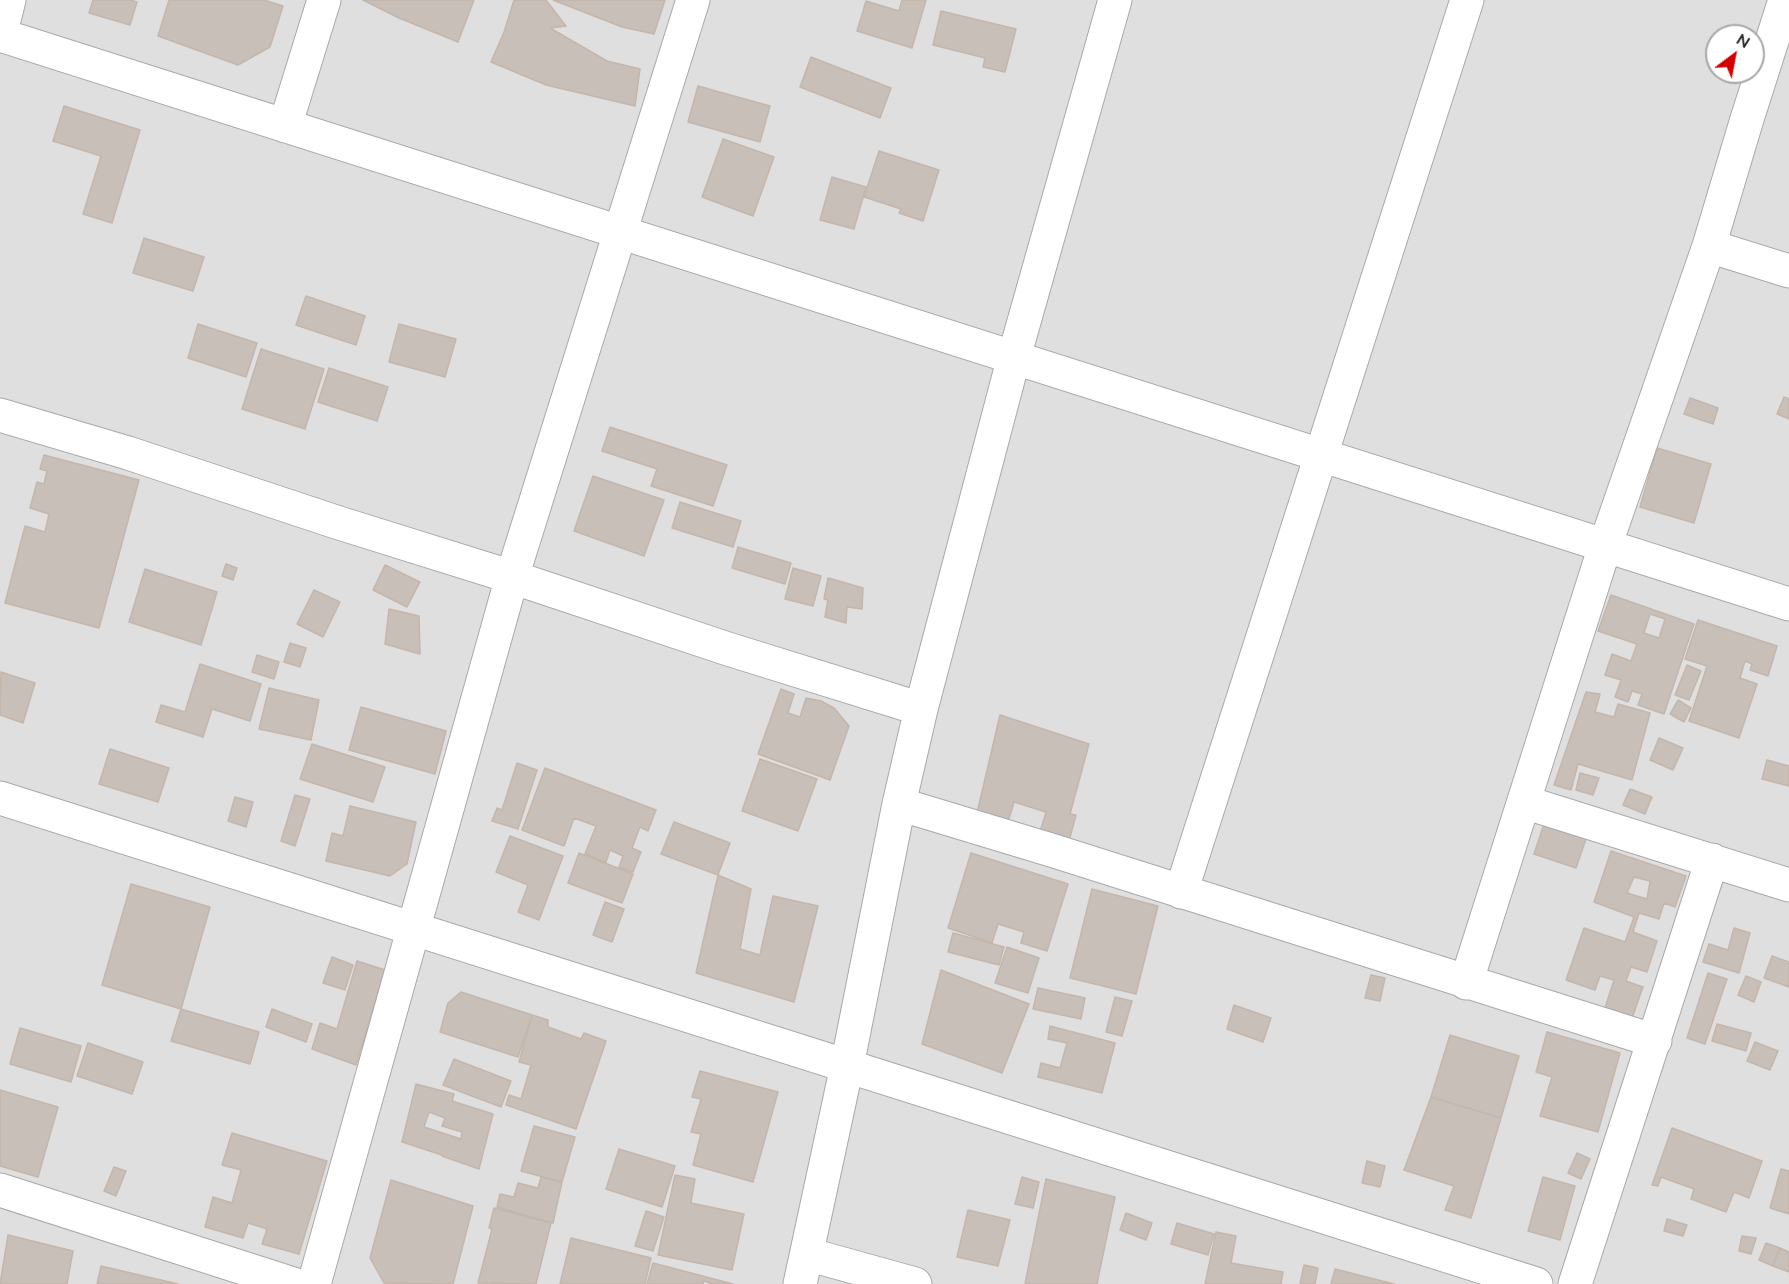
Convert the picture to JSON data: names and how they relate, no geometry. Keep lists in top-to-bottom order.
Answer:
{
  "north": "top right"
}
